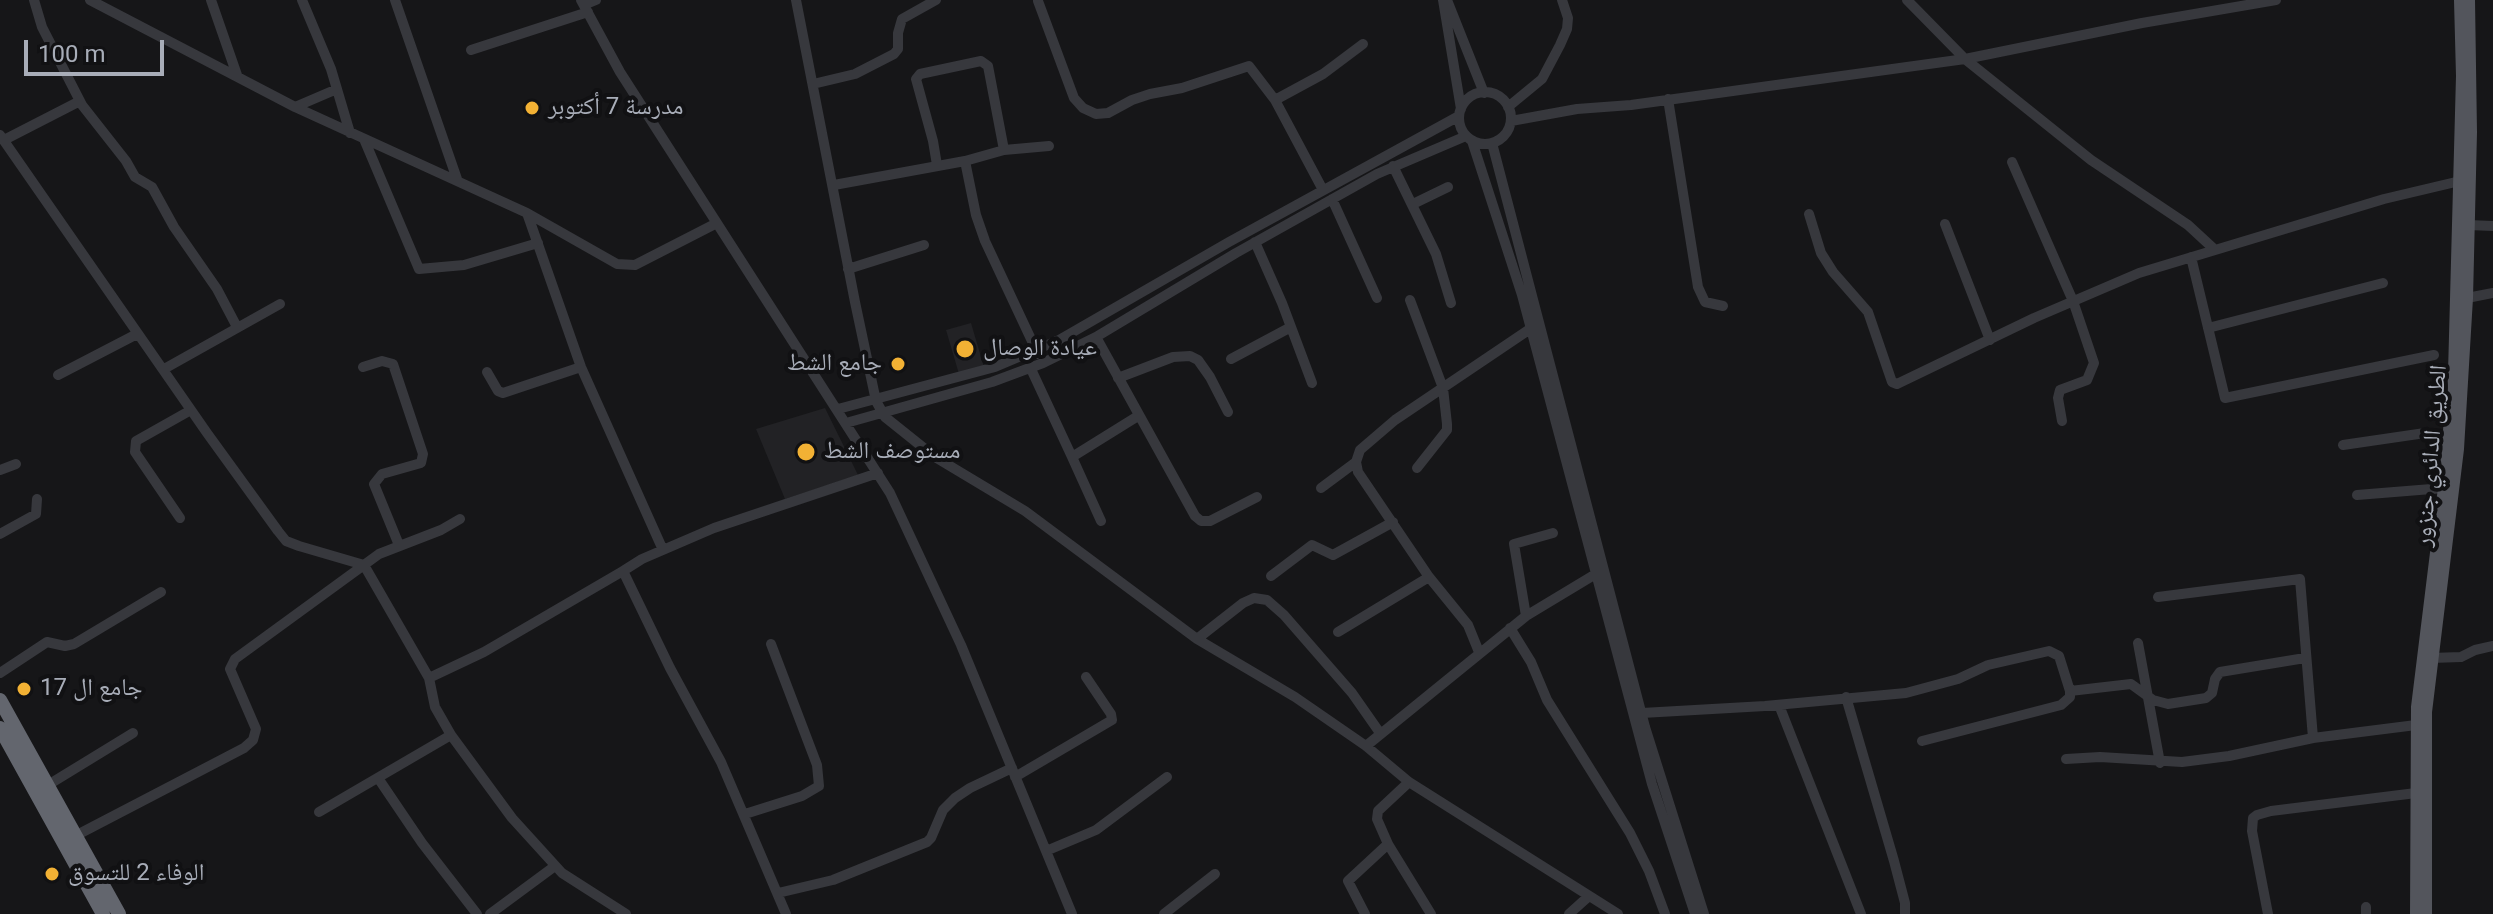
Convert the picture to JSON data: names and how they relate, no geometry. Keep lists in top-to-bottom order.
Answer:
{
  "streets": {
    "main road": ["الطريق الدائري جنزور"]
  },
  "places": [
    "مدرسة 7 أكتوبر",
    "عيادة الوصال",
    "جامع الشط",
    "مستوصف الشط",
    "جامع ال 17",
    "الوفاء 2 للتسوق"
  ],
  "scale_bar": "100 m"
}
